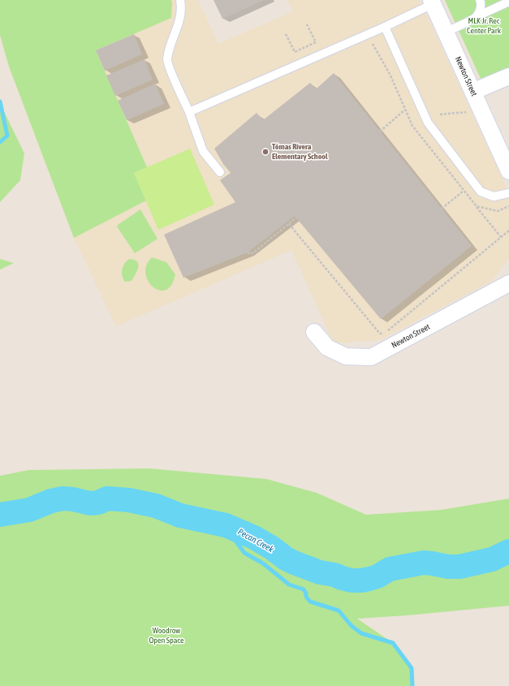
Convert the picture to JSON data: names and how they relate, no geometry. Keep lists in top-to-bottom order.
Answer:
{
  "streets": {
    "street": ["Newton Street"]
  },
  "water": ["Pecan Creek"],
  "parks": ["MLK Jr. Rec Center Park", "Woodrow Open Space"],
  "places": ["Tómas Rivera Elementary School"]
}
